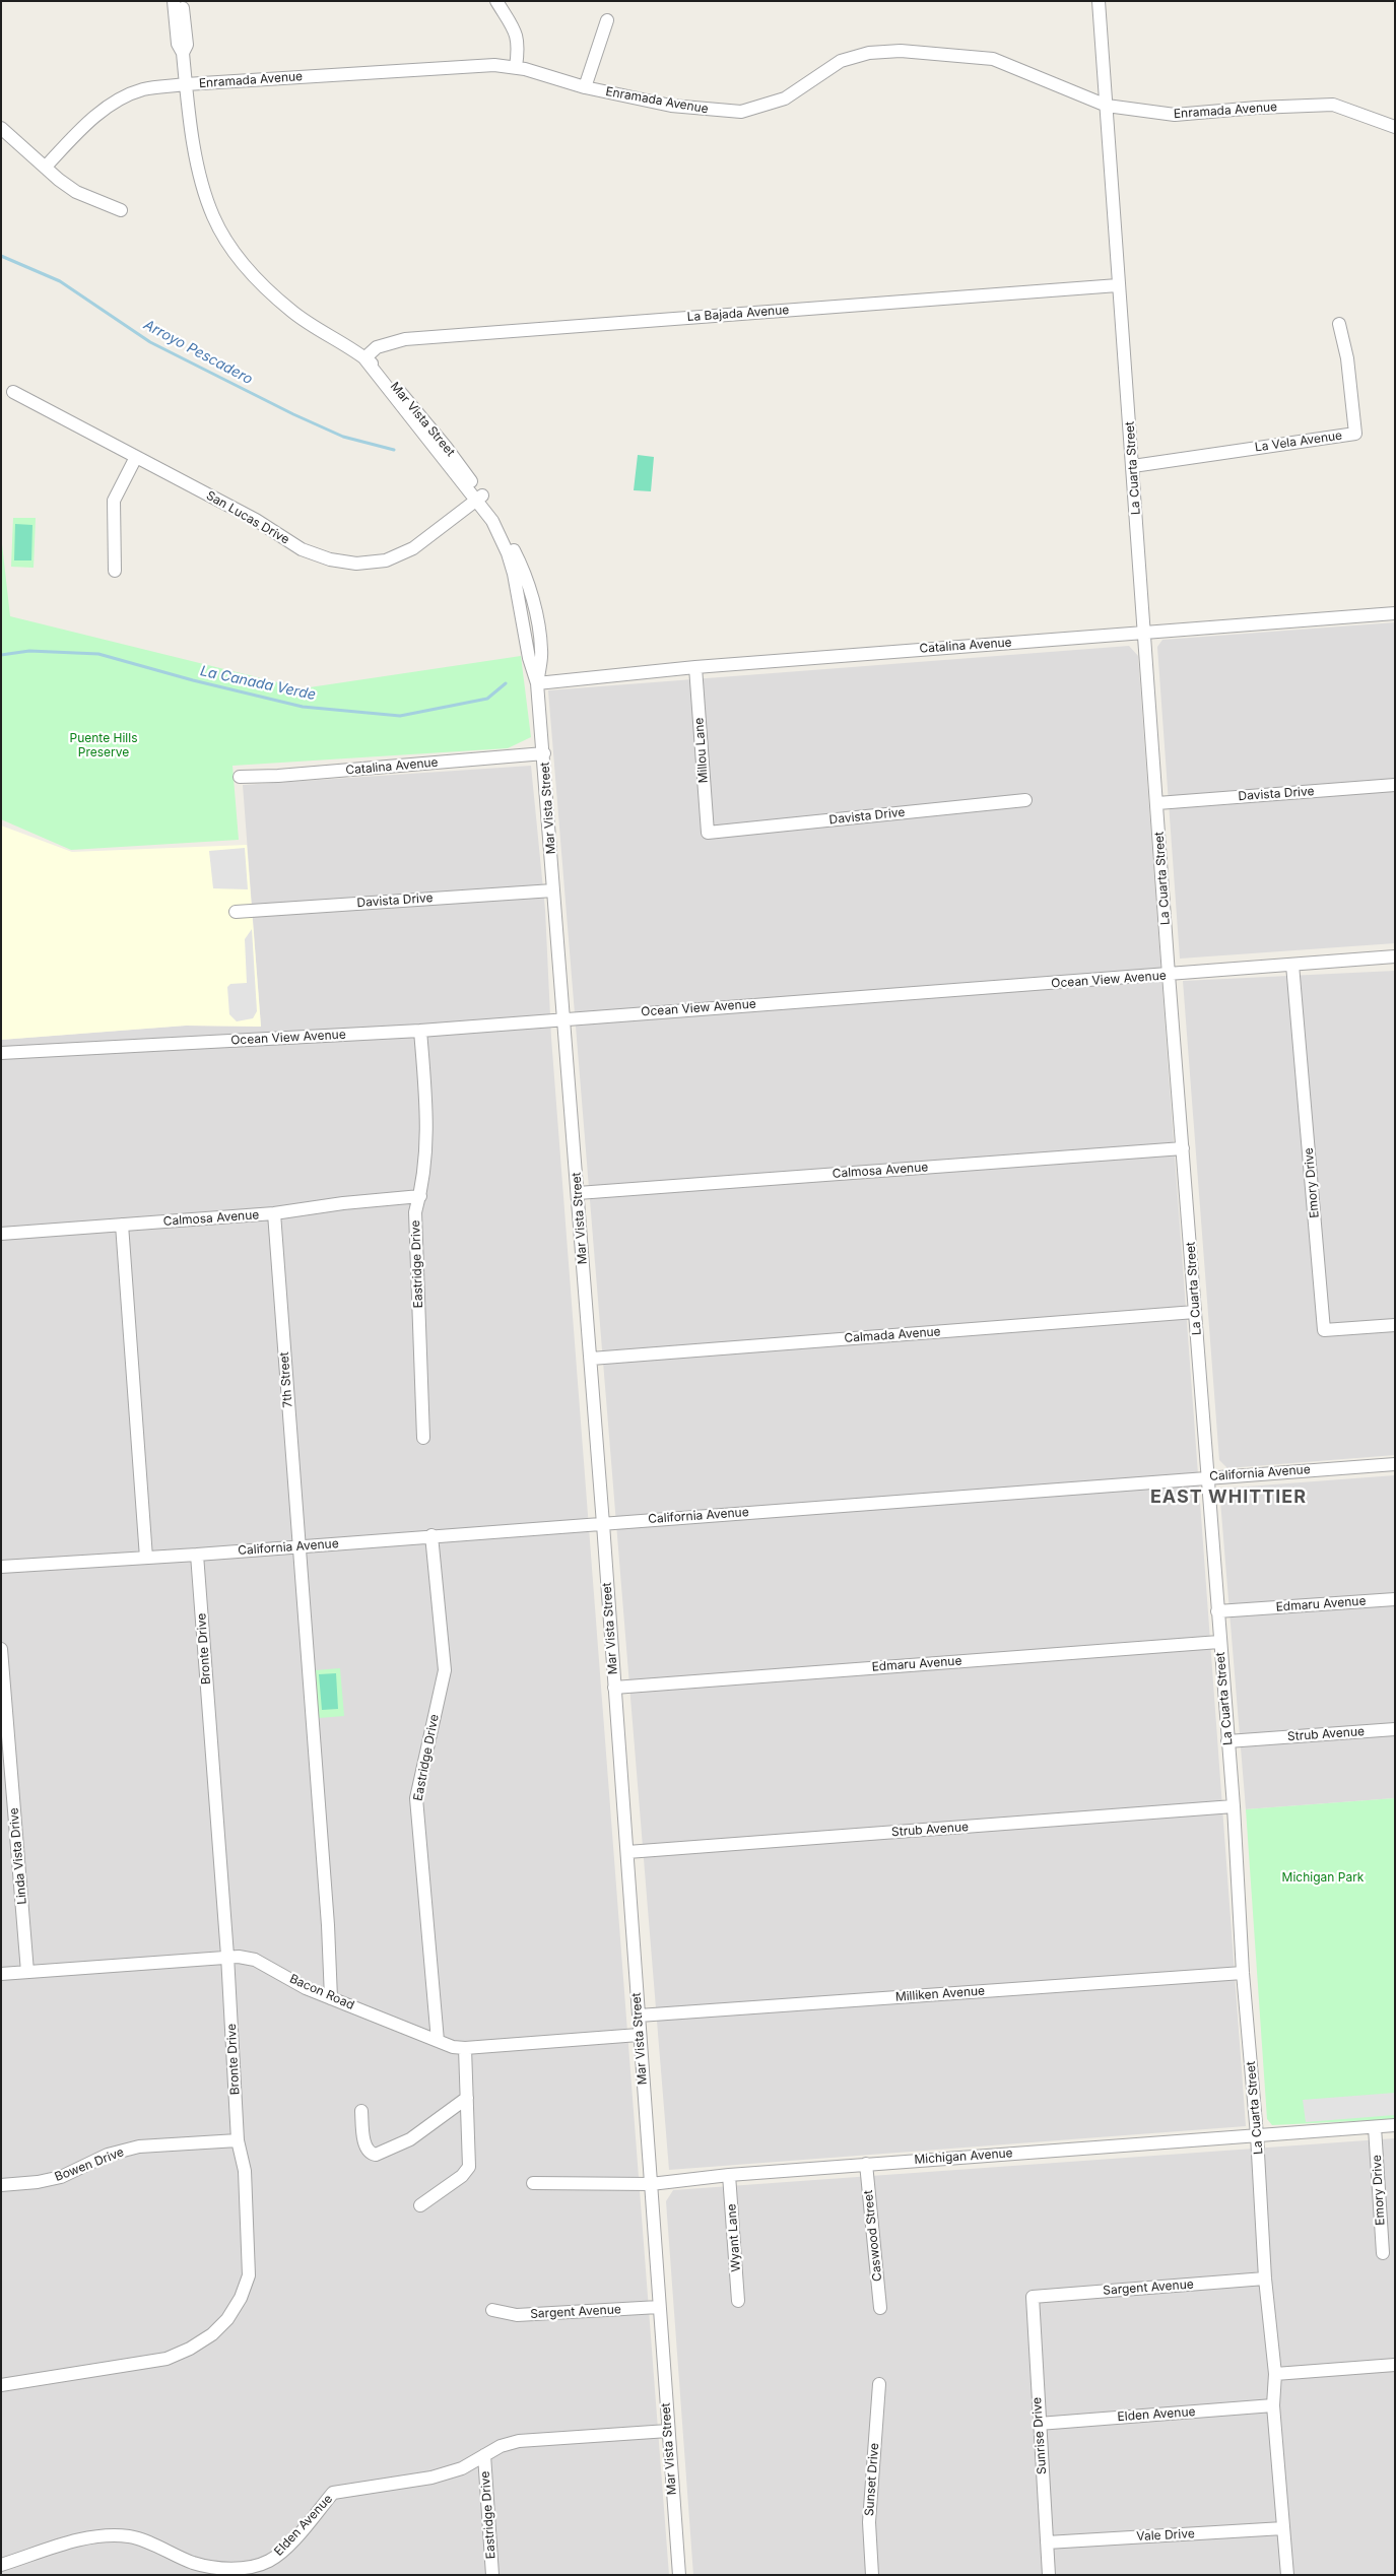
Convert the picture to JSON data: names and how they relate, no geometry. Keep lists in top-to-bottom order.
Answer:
{
  "streets": {
    "street": [
      "Enramada Avenue",
      "La Bajada Avenue",
      "Mar Vista Street",
      "La Vela Avenue",
      "La Cuarta Street",
      "San Lucas Drive",
      "Catalina Avenue",
      "Millou Lane",
      "Davista Drive",
      "Ocean View Avenue",
      "Calmosa Avenue",
      "Emory Drive",
      "Eastridge Drive",
      "Calmada Avenue",
      "7th Street",
      "California Avenue",
      "Edmaru Avenue",
      "Bronte Drive",
      "Strub Avenue",
      "Linda Vista Drive",
      "Bacon Road",
      "Milliken Avenue",
      "Michigan Avenue",
      "Bowen Drive",
      "Caswood Street",
      "Wyant Lane",
      "Sargent Avenue",
      "Elden Avenue",
      "Sunrise Drive",
      "Sunset Drive",
      "Vale Drive"
    ]
  },
  "crossings": [
    ["Enramada Avenue", "Mar Vista Street"],
    ["Enramada Avenue", "La Cuarta Street"],
    ["La Bajada Avenue", "Mar Vista Street"],
    ["La Bajada Avenue", "La Cuarta Street"],
    ["Mar Vista Street", "San Lucas Drive"],
    ["Mar Vista Street", "Catalina Avenue"],
    ["Mar Vista Street", "Davista Drive"],
    ["Mar Vista Street", "Ocean View Avenue"],
    ["Mar Vista Street", "Calmosa Avenue"],
    ["Mar Vista Street", "Calmada Avenue"],
    ["Mar Vista Street", "California Avenue"],
    ["Mar Vista Street", "Edmaru Avenue"],
    ["Mar Vista Street", "Strub Avenue"],
    ["Mar Vista Street", "Bacon Road"],
    ["Mar Vista Street", "Milliken Avenue"],
    ["Mar Vista Street", "Michigan Avenue"],
    ["Mar Vista Street", "Sargent Avenue"],
    ["Mar Vista Street", "Elden Avenue"],
    ["La Vela Avenue", "La Cuarta Street"],
    ["La Cuarta Street", "Catalina Avenue"],
    ["La Cuarta Street", "Davista Drive"],
    ["La Cuarta Street", "Ocean View Avenue"],
    ["La Cuarta Street", "Calmosa Avenue"],
    ["La Cuarta Street", "Calmada Avenue"],
    ["La Cuarta Street", "California Avenue"],
    ["La Cuarta Street", "Edmaru Avenue"],
    ["La Cuarta Street", "Strub Avenue"],
    ["La Cuarta Street", "Milliken Avenue"],
    ["La Cuarta Street", "Michigan Avenue"],
    ["La Cuarta Street", "Sargent Avenue"],
    ["La Cuarta Street", "Elden Avenue"],
    ["La Cuarta Street", "Vale Drive"],
    ["Catalina Avenue", "Millou Lane"],
    ["Millou Lane", "Davista Drive"],
    ["Ocean View Avenue", "Emory Drive"],
    ["Ocean View Avenue", "Eastridge Drive"],
    ["Calmosa Avenue", "Eastridge Drive"],
    ["Calmosa Avenue", "7th Street"],
    ["Emory Drive", "Michigan Avenue"],
    ["Eastridge Drive", "California Avenue"],
    ["Eastridge Drive", "Bacon Road"],
    ["Eastridge Drive", "Elden Avenue"],
    ["7th Street", "California Avenue"],
    ["7th Street", "Bacon Road"],
    ["California Avenue", "Bronte Drive"],
    ["Bronte Drive", "Bacon Road"],
    ["Bronte Drive", "Bowen Drive"],
    ["Linda Vista Drive", "Bacon Road"],
    ["Michigan Avenue", "Caswood Street"],
    ["Michigan Avenue", "Wyant Lane"],
    ["Sargent Avenue", "Sunrise Drive"],
    ["Elden Avenue", "Sunrise Drive"],
    ["Sunrise Drive", "Vale Drive"]
  ],
  "districts": ["EAST WHITTIER"],
  "water": ["Arroyo Pescadero", "La Canada Verde"],
  "parks": ["Puente Hills Preserve", "Michigan Park"]
}
